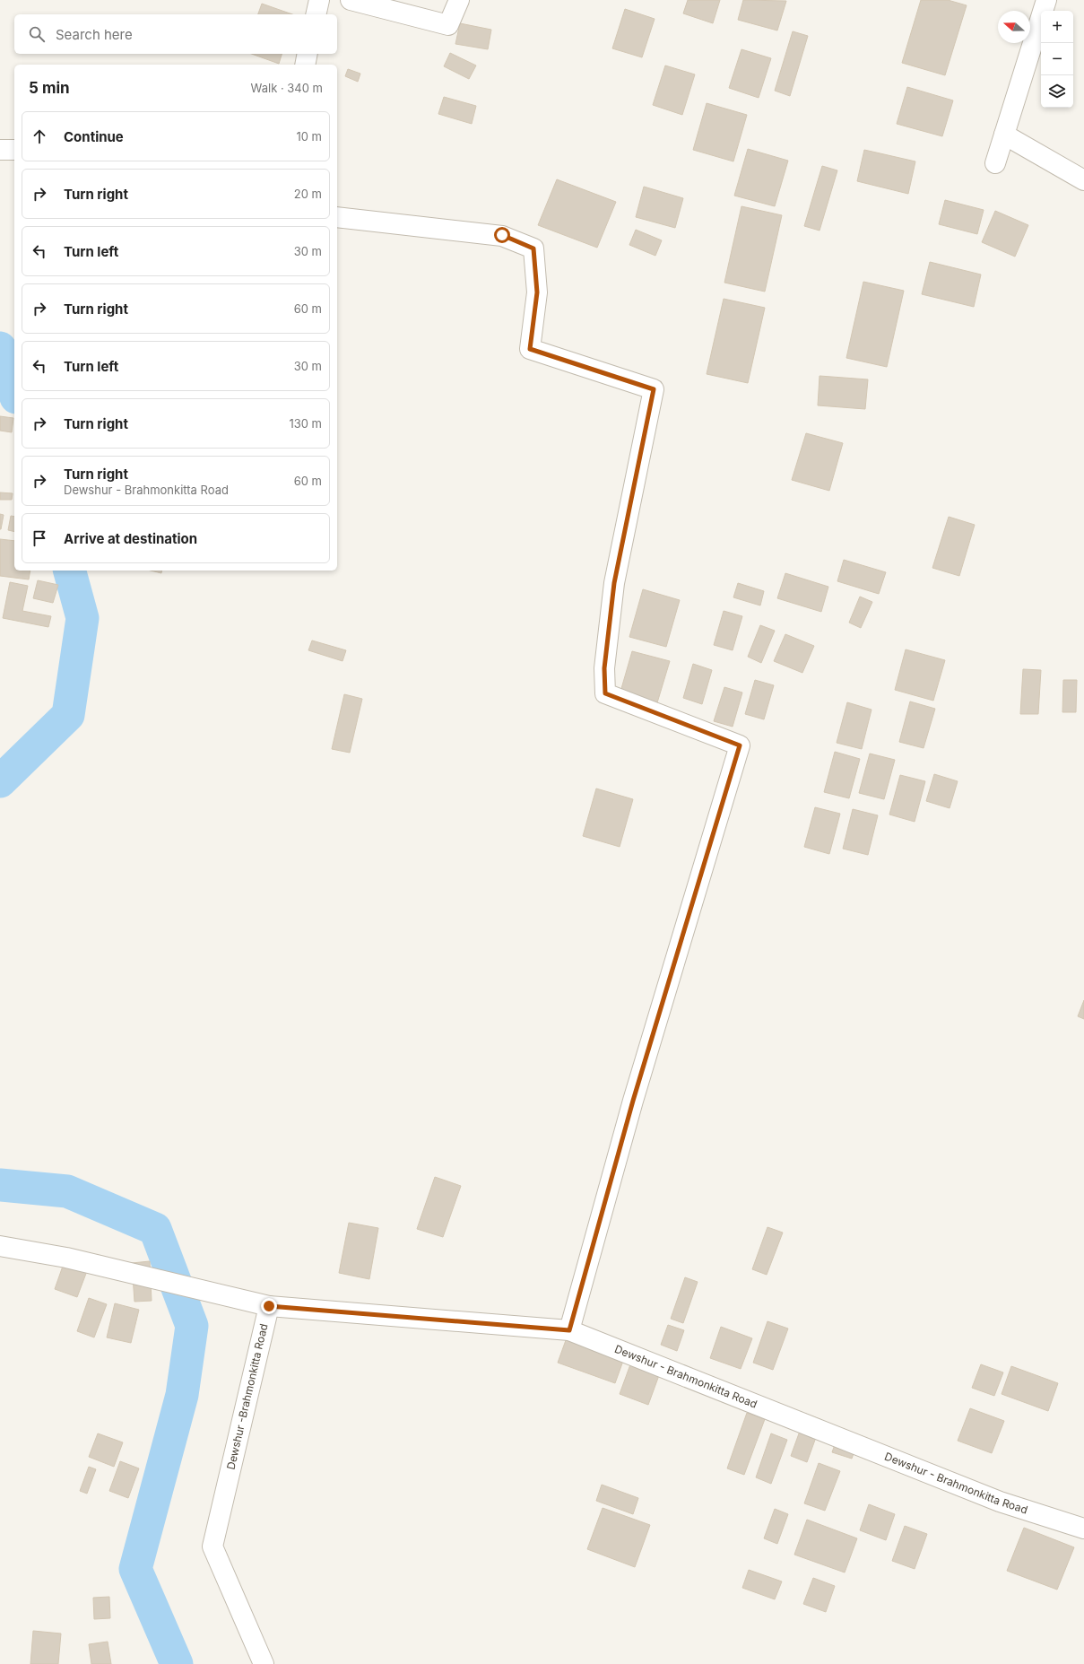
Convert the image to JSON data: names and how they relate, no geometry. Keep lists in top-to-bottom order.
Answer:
{
  "streets": {
    "street": ["Dewshur - Brahmonkitta Road", "Dewshur -Brahmonkitta Road"]
  },
  "crossings": [
    ["Dewshur - Brahmonkitta Road", "Dewshur -Brahmonkitta Road"]
  ],
  "north": "left",
  "page": {
    "map_buttons": ["+", "−"],
    "search": "Search here",
    "heading": ["5 min", "Walk · 340 m"],
    "list": [
      ["Continue", "10 m"],
      ["Turn right", "20 m"],
      ["Turn left", "30 m"],
      ["Turn right", "60 m"],
      ["Turn left", "30 m"],
      ["Turn right", "130 m"],
      ["Turn right", "Dewshur - Brahmonkitta Road", "60 m"],
      "Arrive at destination"
    ]
  }
}
